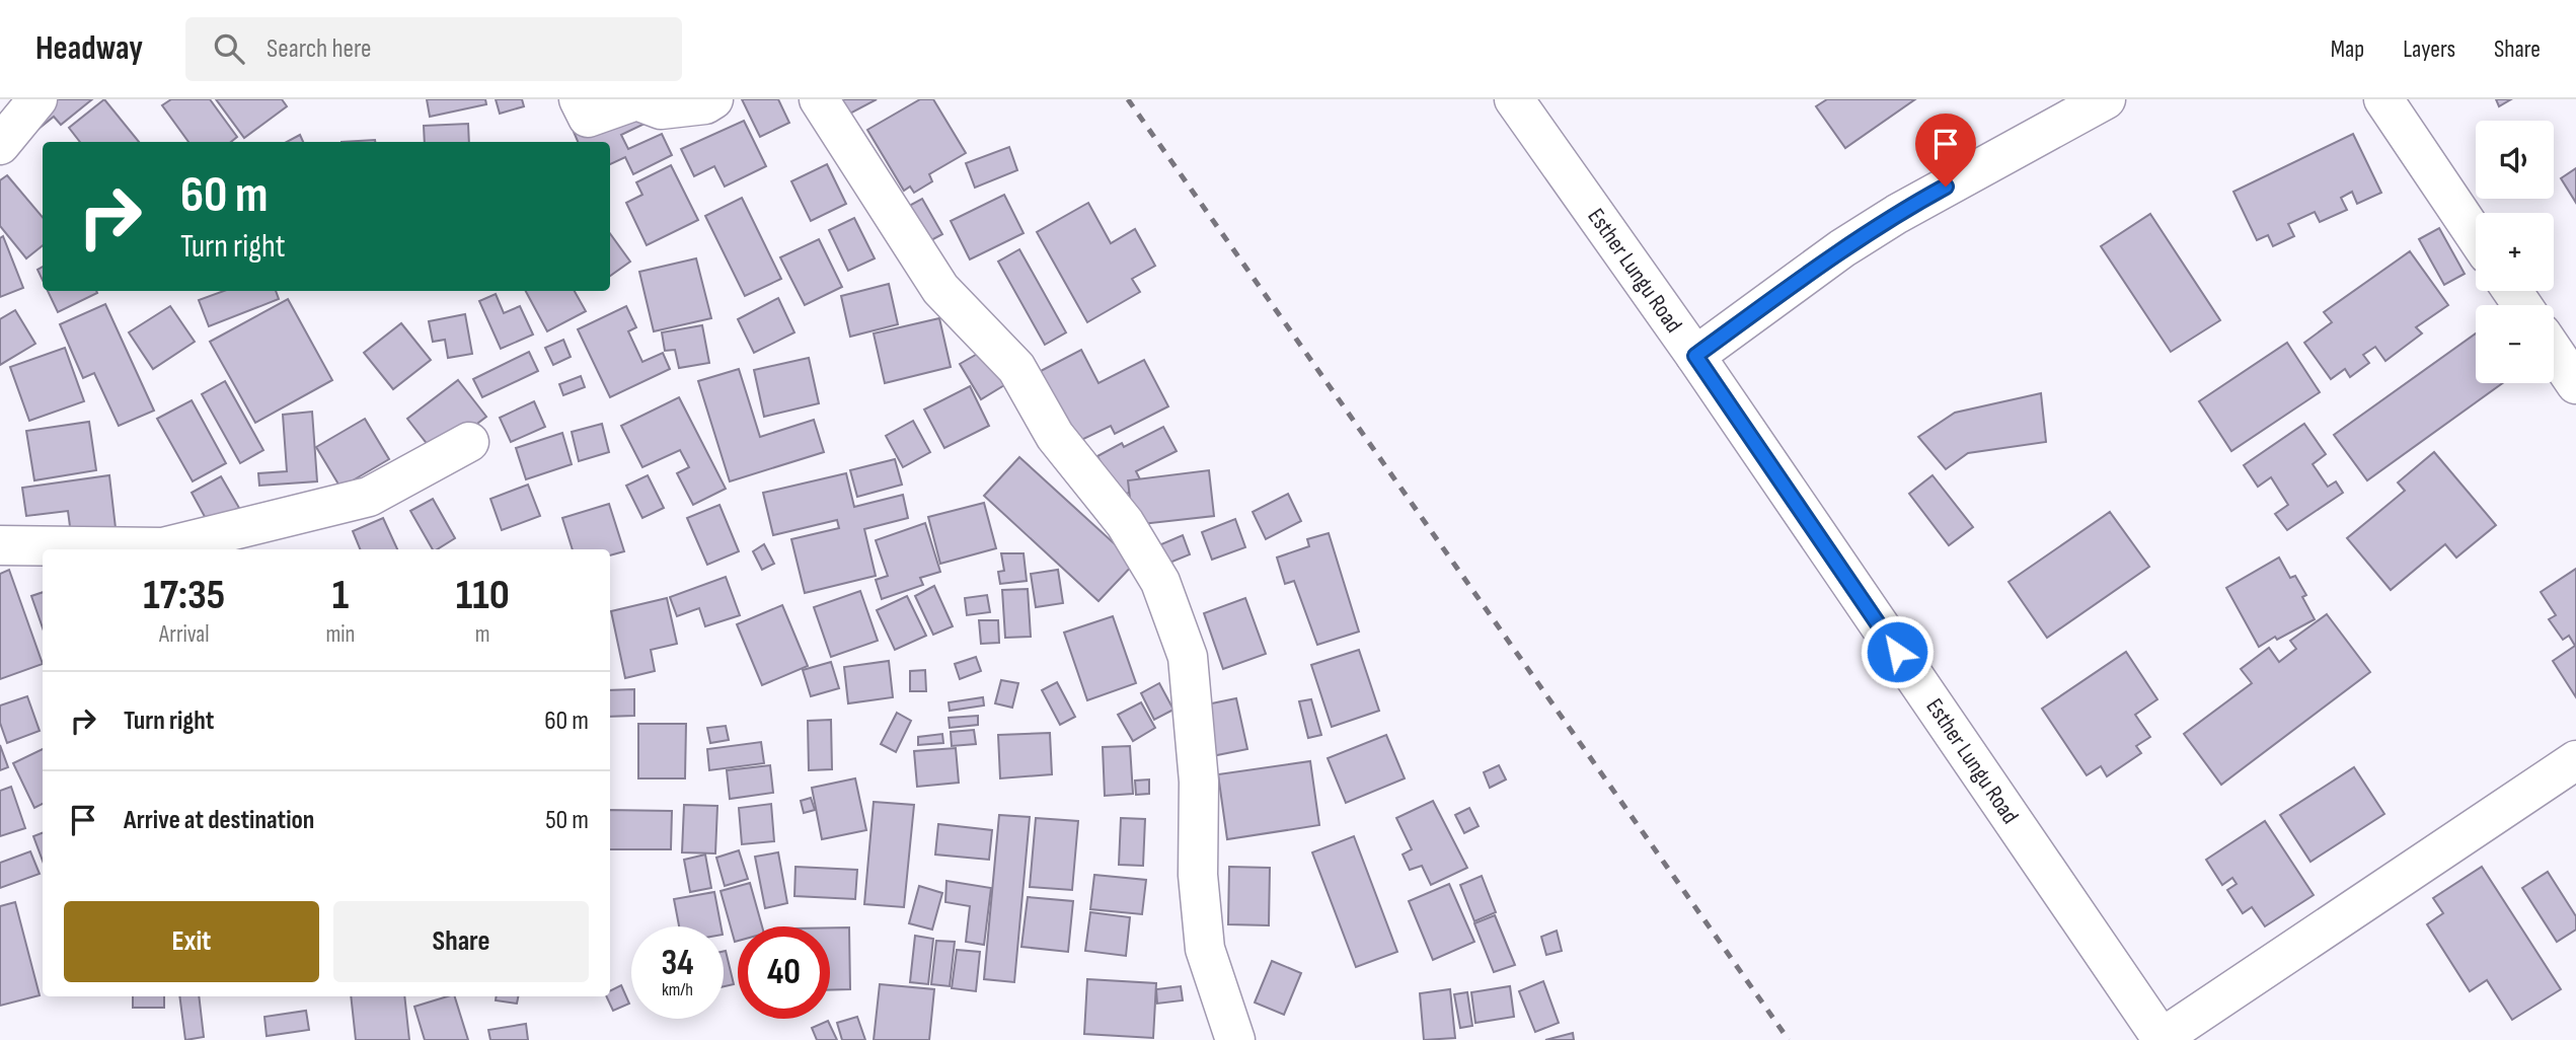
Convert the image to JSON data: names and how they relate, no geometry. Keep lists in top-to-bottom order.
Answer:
{
  "streets": {
    "street": ["Esther Lungu Road"]
  },
  "page": {
    "header": "Headway",
    "search": "Search here",
    "nav": ["Map", "Layers", "Share"],
    "map_buttons": ["+", "−"],
    "turn": ["60 m", "Turn right"],
    "eta": [
      "17:35",
      "Arrival",
      "1",
      "min",
      "110",
      "m"
    ],
    "list": [
      {
        "name": "Turn right",
        "value": "60 m"
      },
      {
        "name": "Arrive at destination",
        "value": "50 m"
      }
    ],
    "buttons": ["Exit", "Share"],
    "speed": "34 km/h",
    "limit": "40"
  }
}
